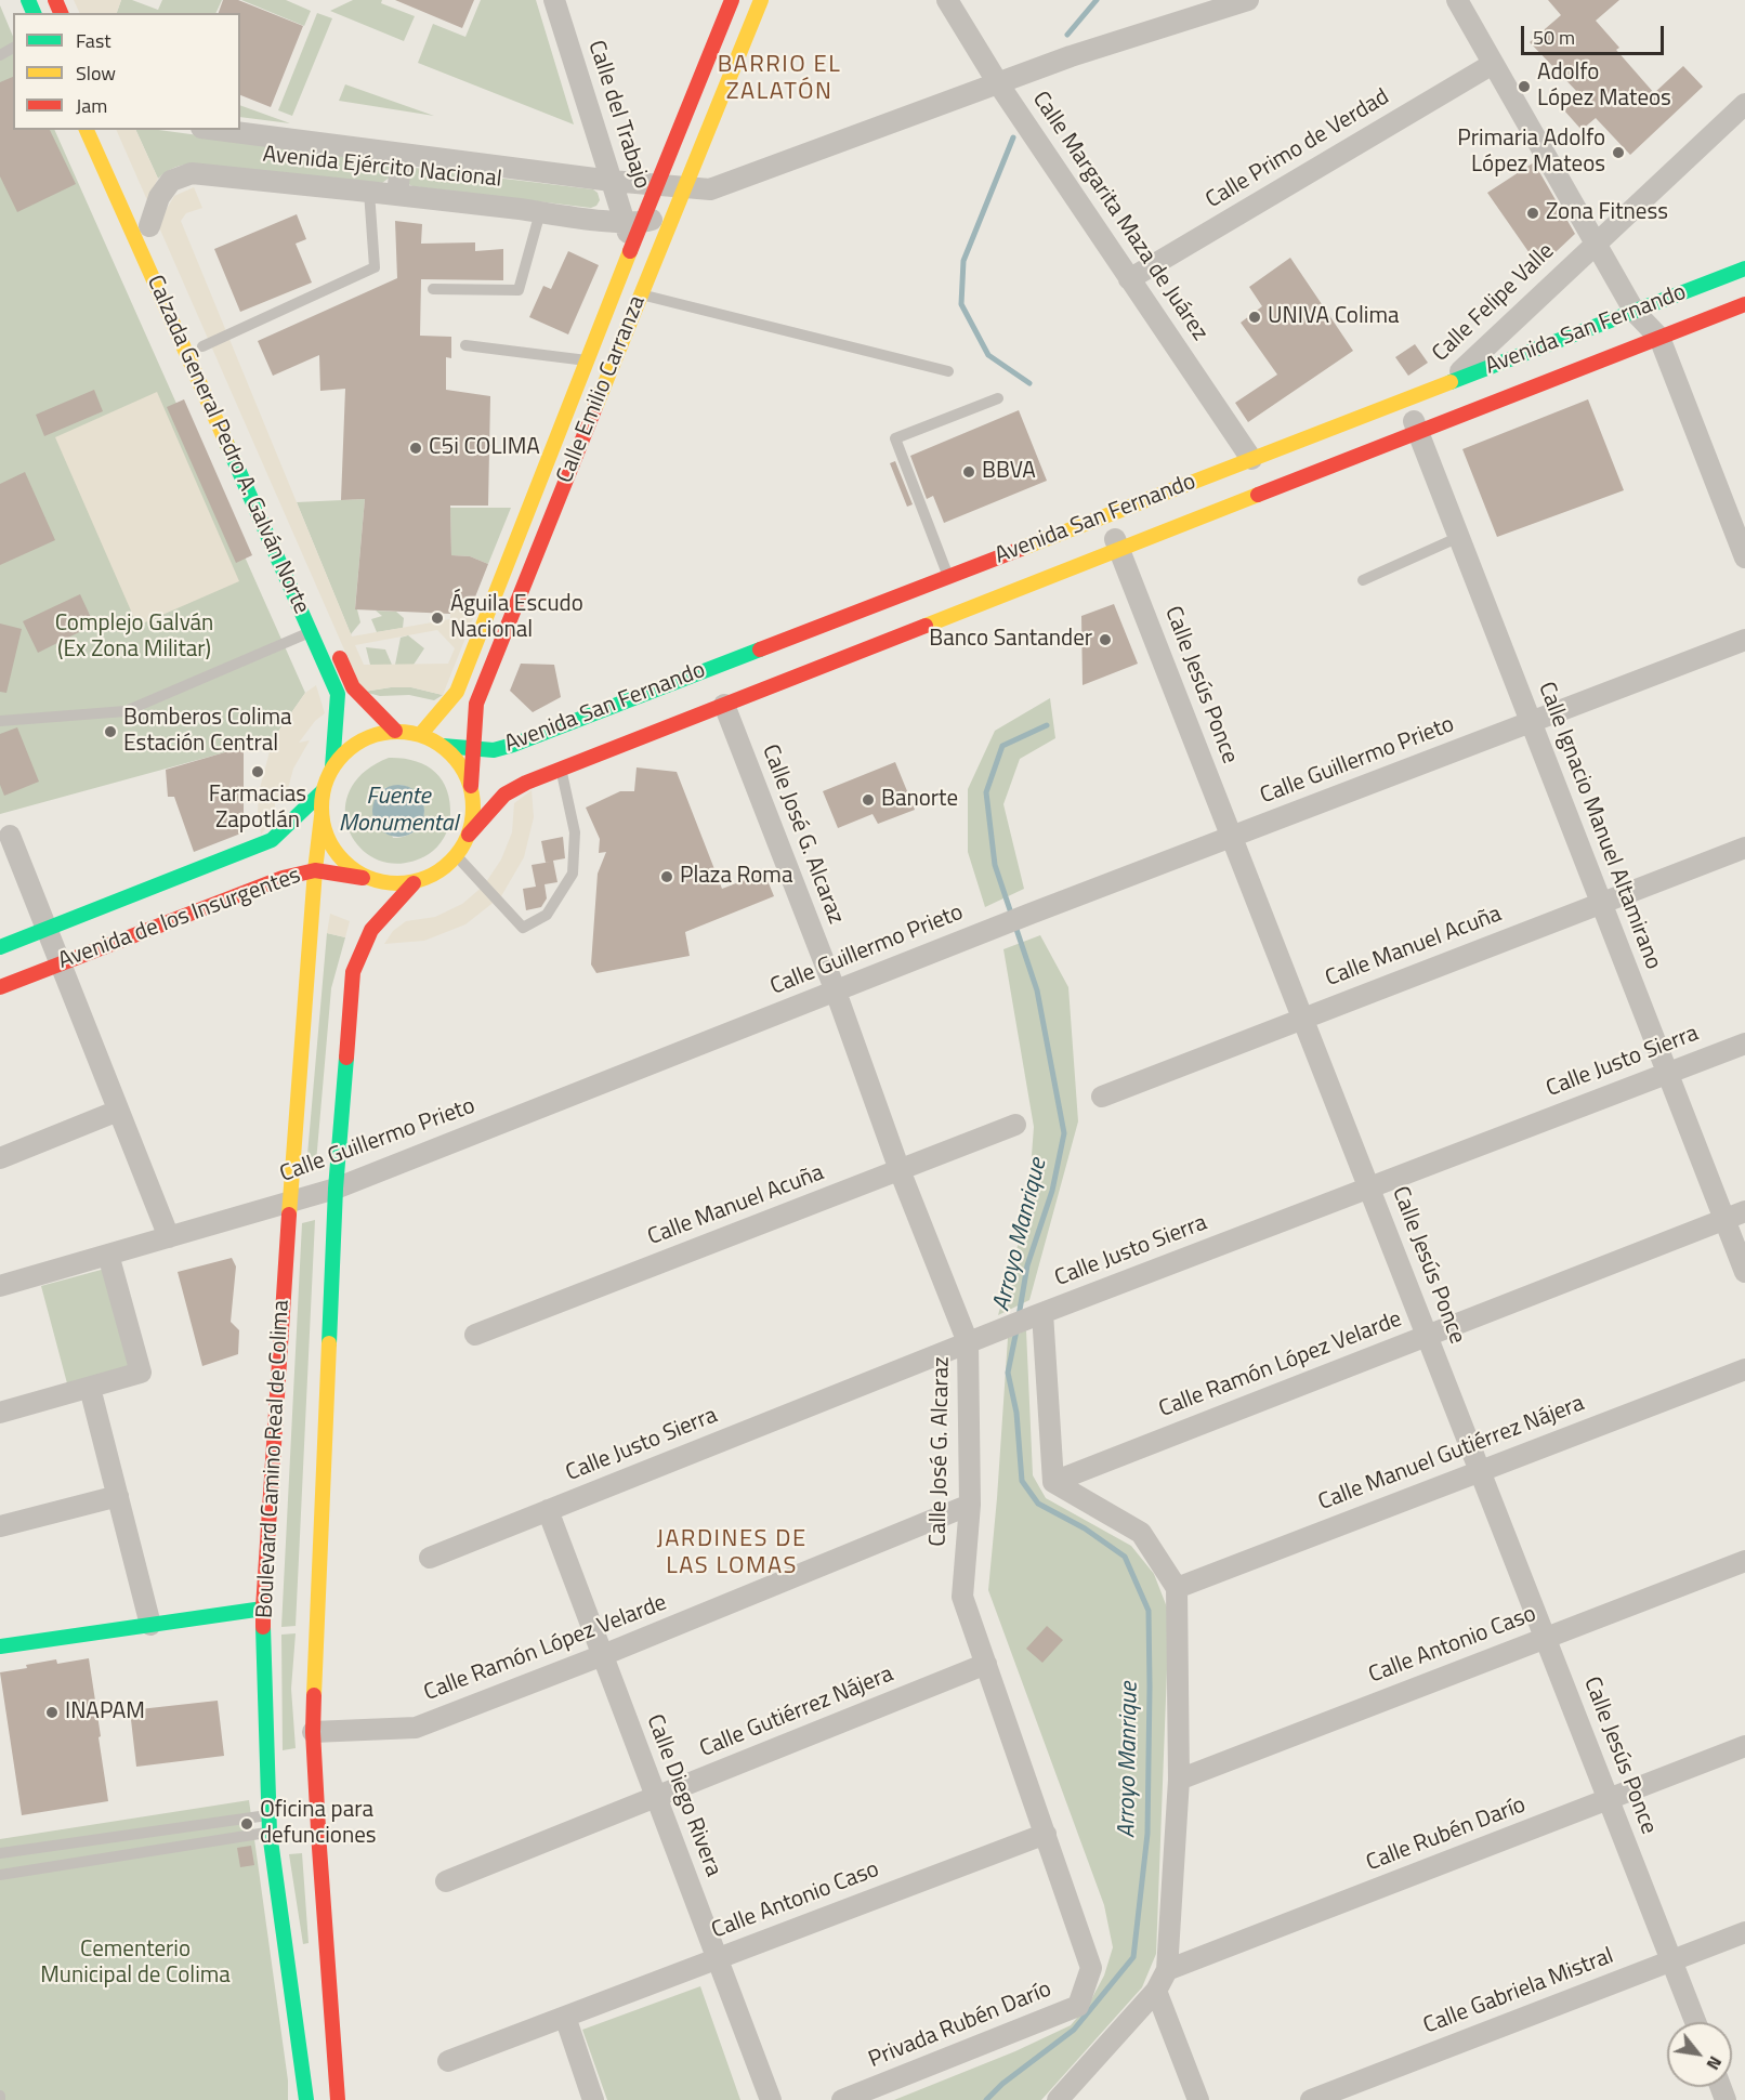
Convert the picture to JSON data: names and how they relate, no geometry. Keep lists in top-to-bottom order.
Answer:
{
  "streets": {
    "main road": [
      "Avenida San Fernando",
      "Calle Emilio Carranza",
      "Calzada General Pedro A. Galván Norte",
      "Avenida de los Insurgentes",
      "Boulevard Camino Real de Colima"
    ],
    "street": [
      "Calle del Trabajo",
      "Calle Primo de Verdad",
      "Avenida Ejército Nacional",
      "Calle Margarita Maza de Juárez",
      "Calle Felipe Valle",
      "Calle Jesús Ponce",
      "Calle Guillermo Prieto",
      "Calle Ignacio Manuel Altamirano",
      "Calle José G. Alcaraz",
      "Calle Manuel Acuña",
      "Calle Justo Sierra",
      "Calle Ramón López Velarde",
      "Calle Manuel Gutiérrez Nájera",
      "Calle Antonio Caso",
      "Calle Gutiérrez Nájera",
      "Calle Diego Rivera",
      "Calle Rubén Darío",
      "Calle Gabriela Mistral",
      "Privada Rubén Darío"
    ]
  },
  "crossings": [
    ["Calle del Trabajo", "Avenida Ejército Nacional"],
    ["Calle del Trabajo", "Calle Emilio Carranza"],
    ["Calle Primo de Verdad", "Calle Margarita Maza de Juárez"],
    ["Avenida Ejército Nacional", "Calle Margarita Maza de Juárez"],
    ["Avenida Ejército Nacional", "Calle Emilio Carranza"],
    ["Calle Margarita Maza de Juárez", "Avenida San Fernando"],
    ["Calle Felipe Valle", "Avenida San Fernando"],
    ["Avenida San Fernando", "Calle Emilio Carranza"],
    ["Avenida San Fernando", "Calzada General Pedro A. Galván Norte"],
    ["Avenida San Fernando", "Calle Jesús Ponce"],
    ["Avenida San Fernando", "Calle Ignacio Manuel Altamirano"],
    ["Avenida San Fernando", "Calle José G. Alcaraz"],
    ["Avenida San Fernando", "Avenida de los Insurgentes"],
    ["Avenida San Fernando", "Boulevard Camino Real de Colima"],
    ["Calle Emilio Carranza", "Calzada General Pedro A. Galván Norte"],
    ["Calle Emilio Carranza", "Avenida de los Insurgentes"],
    ["Calle Emilio Carranza", "Boulevard Camino Real de Colima"],
    ["Calzada General Pedro A. Galván Norte", "Avenida de los Insurgentes"],
    ["Calzada General Pedro A. Galván Norte", "Boulevard Camino Real de Colima"],
    ["Calle Jesús Ponce", "Calle Guillermo Prieto"],
    ["Calle Jesús Ponce", "Calle Manuel Acuña"],
    ["Calle Jesús Ponce", "Calle Justo Sierra"],
    ["Calle Jesús Ponce", "Calle Ramón López Velarde"],
    ["Calle Jesús Ponce", "Calle Manuel Gutiérrez Nájera"],
    ["Calle Jesús Ponce", "Calle Antonio Caso"],
    ["Calle Jesús Ponce", "Calle Rubén Darío"],
    ["Calle Jesús Ponce", "Calle Gabriela Mistral"],
    ["Calle Guillermo Prieto", "Calle Ignacio Manuel Altamirano"],
    ["Calle Guillermo Prieto", "Calle José G. Alcaraz"],
    ["Calle Guillermo Prieto", "Boulevard Camino Real de Colima"],
    ["Calle Ignacio Manuel Altamirano", "Calle Manuel Acuña"],
    ["Calle Ignacio Manuel Altamirano", "Calle Justo Sierra"],
    ["Calle Ignacio Manuel Altamirano", "Calle Ramón López Velarde"],
    ["Calle José G. Alcaraz", "Calle Manuel Acuña"],
    ["Calle José G. Alcaraz", "Calle Justo Sierra"],
    ["Calle José G. Alcaraz", "Calle Ramón López Velarde"],
    ["Calle José G. Alcaraz", "Calle Antonio Caso"],
    ["Calle José G. Alcaraz", "Calle Gutiérrez Nájera"],
    ["Calle José G. Alcaraz", "Privada Rubén Darío"],
    ["Avenida de los Insurgentes", "Boulevard Camino Real de Colima"],
    ["Calle Justo Sierra", "Calle Diego Rivera"],
    ["Calle Ramón López Velarde", "Calle Diego Rivera"],
    ["Calle Antonio Caso", "Calle Diego Rivera"],
    ["Calle Gutiérrez Nájera", "Calle Diego Rivera"]
  ],
  "districts": ["BARRIO EL ZALATÓN", "JARDINES DE LAS LOMAS"],
  "water": ["Fuente Monumental", "Arroyo Manrique"],
  "parks": ["Complejo Galván (Ex Zona Militar)", "Cementerio Municipal de Colima"],
  "places": [
    "Adolfo López Mateos",
    "Primaria Adolfo López Mateos",
    "Zona Fitness",
    "UNIVA Colima",
    "C5i COLIMA",
    "BBVA",
    "Águila Escudo Nacional",
    "Banco Santander",
    "Bomberos Colima Estación Central",
    "Farmacias Zapotlán",
    "Banorte",
    "Plaza Roma",
    "INAPAM",
    "Oficina para defunciones"
  ],
  "legend": ["Fast", "Slow", "Jam"],
  "scale_bar": "50 m",
  "north": "bottom right"
}
